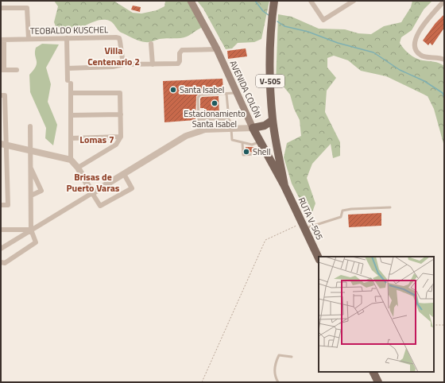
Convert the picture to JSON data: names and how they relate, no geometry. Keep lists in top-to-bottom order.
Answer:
{
  "streets": {
    "main road": ["V-505", "AVENIDA COLÓN", "RUTA V-505"],
    "street": ["TEOBALDO KUSCHEL"]
  },
  "crossings": [
    ["AVENIDA COLÓN", "RUTA V-505"]
  ],
  "districts": ["Villa Centenario 2", "Lomas 7", "Brisas de Puerto Varas"],
  "places": ["Santa Isabel", "Estacionamiento Santa Isabel", "Shell"]
}
